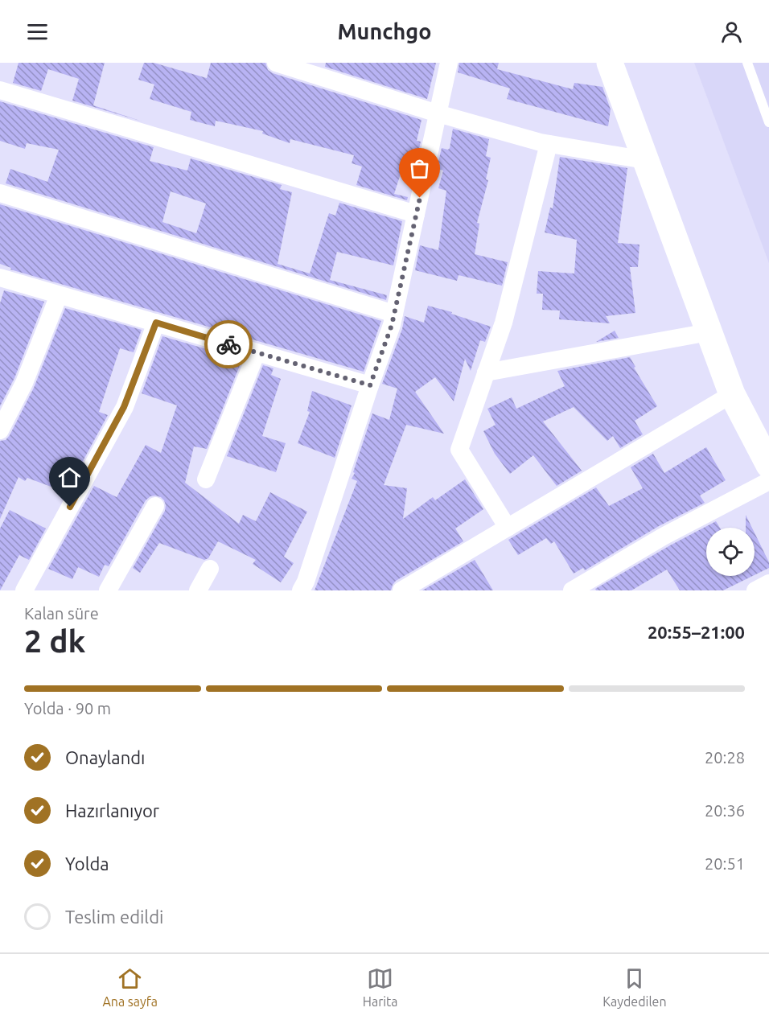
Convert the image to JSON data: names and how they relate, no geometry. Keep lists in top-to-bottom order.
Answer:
{
  "page": {
    "header": "Munchgo",
    "heading": ["2 dk", "Kalan süre", "20:55–21:00"],
    "bar": "Yolda · 90 m",
    "list": [
      ["Onaylandı", "20:28"],
      ["Hazırlanıyor", "20:36"],
      ["Yolda", "20:51"],
      "Teslim edildi"
    ],
    "tabs": ["Ana sayfa", "Harita", "Kaydedilen"]
  }
}
